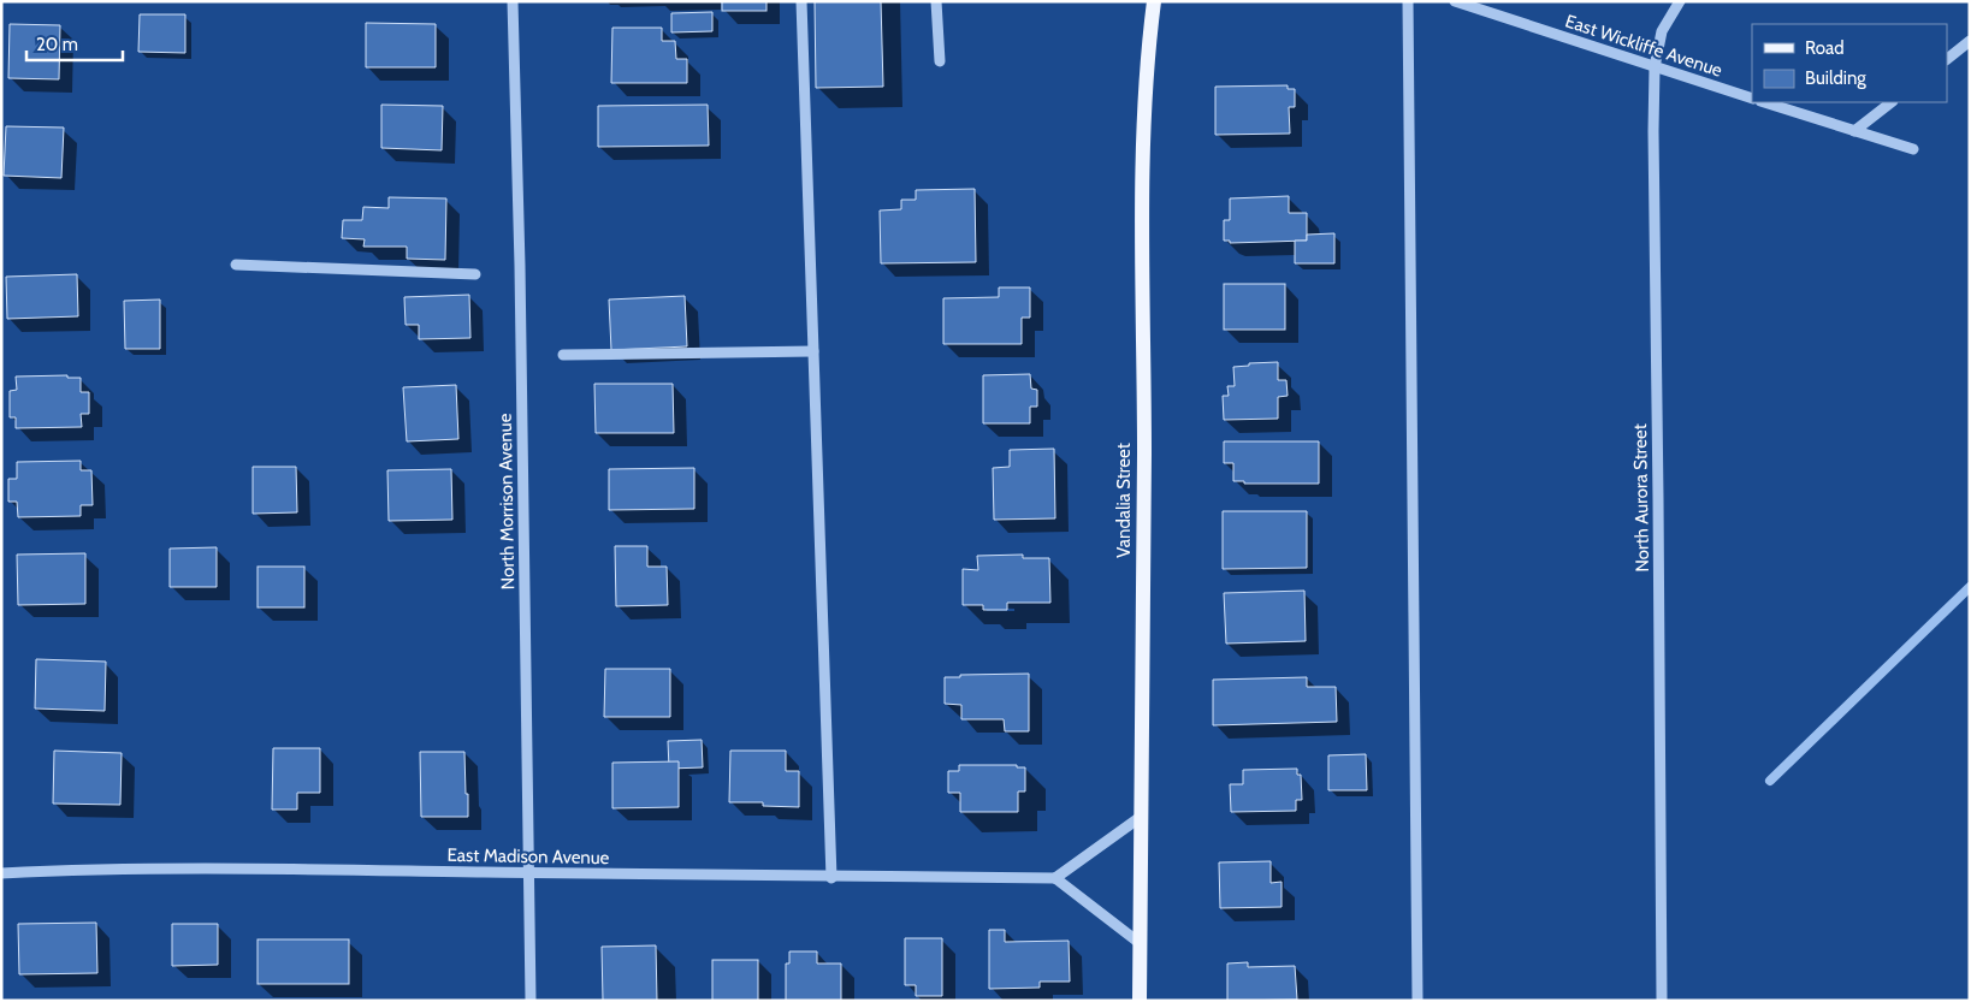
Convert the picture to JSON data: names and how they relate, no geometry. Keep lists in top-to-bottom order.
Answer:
{
  "streets": {
    "main road": ["Vandalia Street"],
    "street": [
      "East Wickliffe Avenue",
      "North Aurora Street",
      "North Morrison Avenue",
      "East Madison Avenue"
    ]
  },
  "crossings": [
    ["East Wickliffe Avenue", "North Aurora Street"],
    ["North Morrison Avenue", "East Madison Avenue"]
  ],
  "legend": ["Road", "Building"],
  "scale_bar": "20 m"
}
